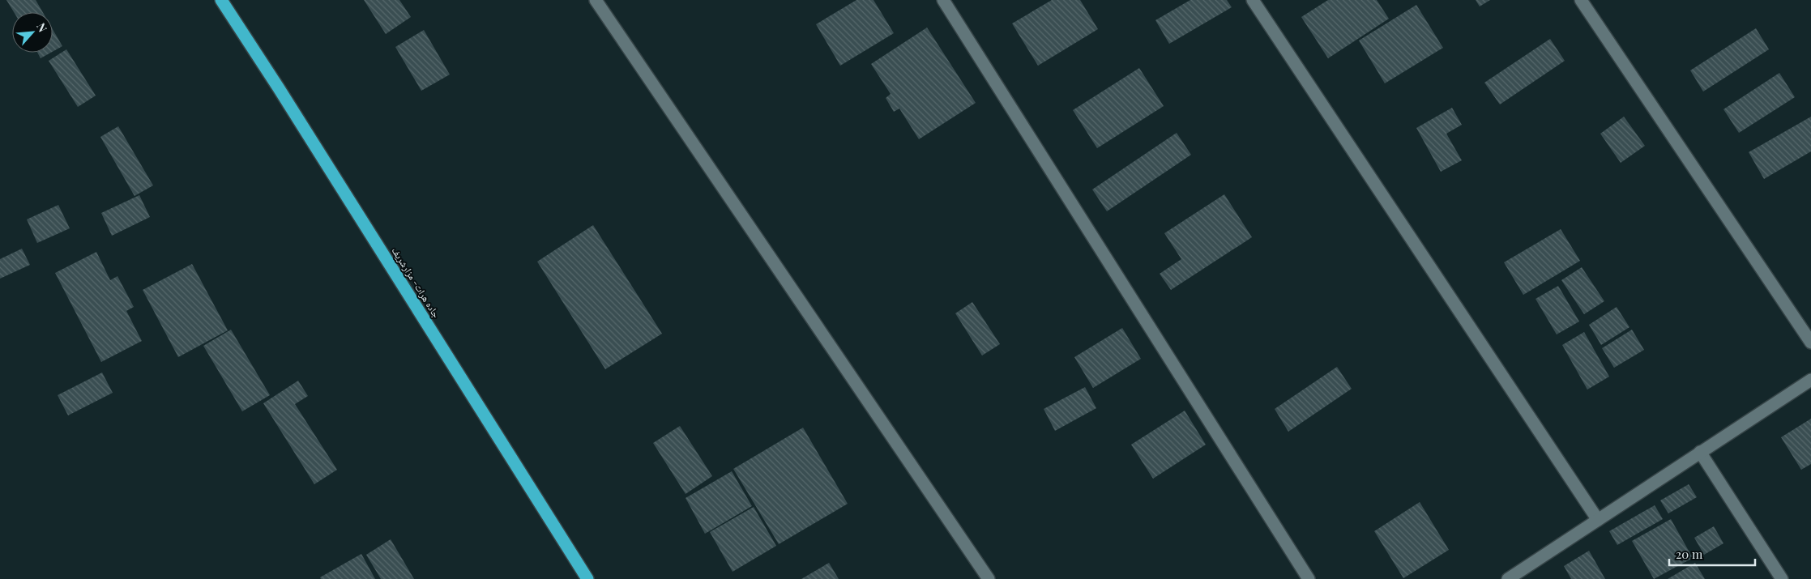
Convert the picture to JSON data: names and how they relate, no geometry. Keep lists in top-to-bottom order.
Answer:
{
  "streets": {
    "highway": ["جاده هرات- مزارشریف"]
  },
  "scale_bar": "20 m",
  "north": "top right"
}
